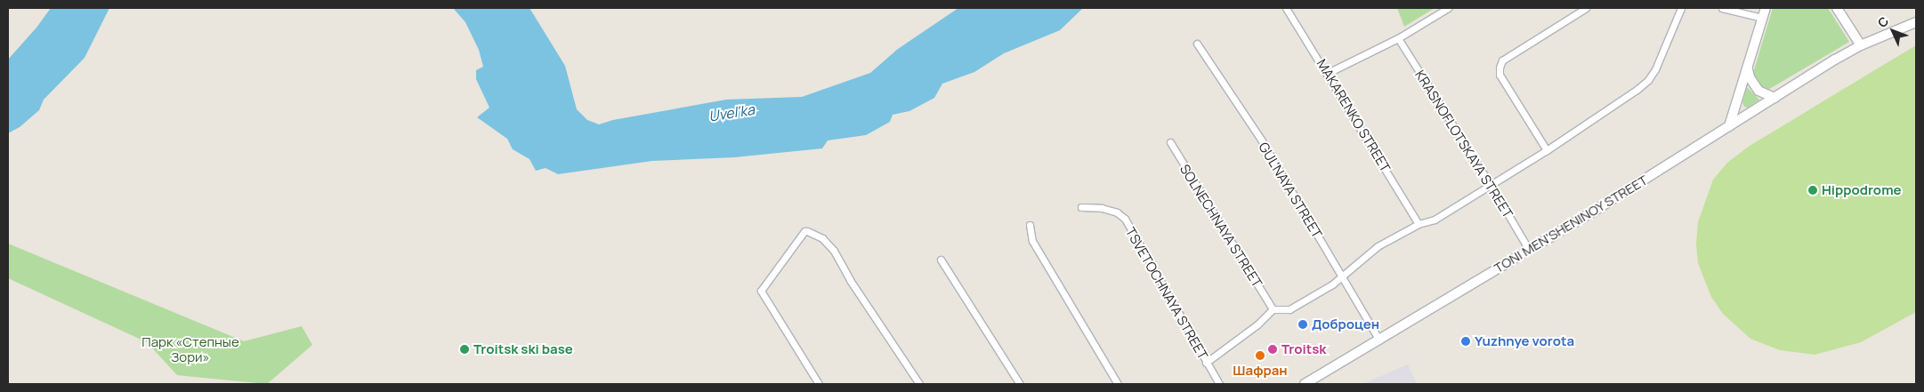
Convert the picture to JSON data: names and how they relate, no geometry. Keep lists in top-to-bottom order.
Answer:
{
  "streets": {
    "main road": ["TONI MEN'SHENINOY STREET"],
    "street": [
      "MAKARENKO STREET",
      "KRASNOFLOTSKAYA STREET",
      "GUL'NAYA STREET",
      "SOLNECHNAYA STREET",
      "TSVETOCHNAYA STREET"
    ]
  },
  "crossings": [
    ["KRASNOFLOTSKAYA STREET", "TONI MEN'SHENINOY STREET"],
    ["GUL'NAYA STREET", "TONI MEN'SHENINOY STREET"]
  ],
  "water": ["Uvel'ka"],
  "parks": ["Парк «Степные Зори»"],
  "places": [
    "Hippodrome",
    "Доброцен",
    "Yuzhnye vorota",
    "Troitsk ski base",
    "Troitsk",
    "Шафран"
  ],
  "north": "top left"
}
